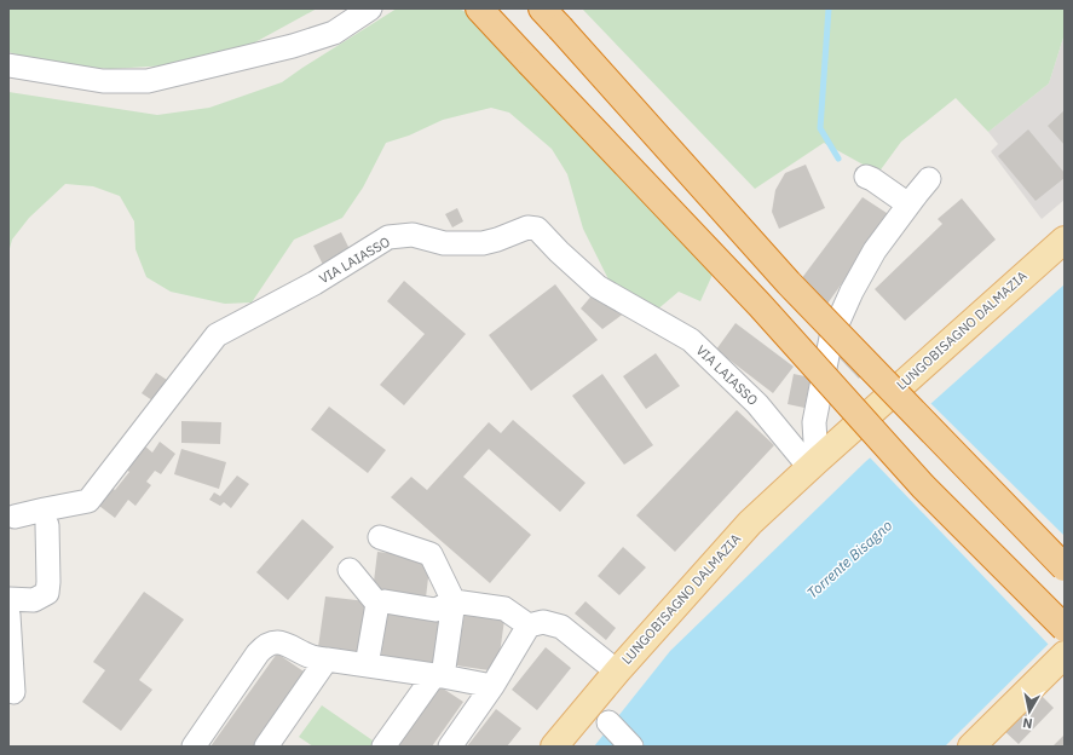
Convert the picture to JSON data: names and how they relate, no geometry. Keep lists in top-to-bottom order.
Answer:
{
  "streets": {
    "main road": ["LUNGOBISAGNO DALMAZIA"],
    "street": ["VIA LAIASSO"]
  },
  "crossings": [
    ["VIA LAIASSO", "LUNGOBISAGNO DALMAZIA"]
  ],
  "water": ["Torrente Bisagno"],
  "north": "bottom"
}
